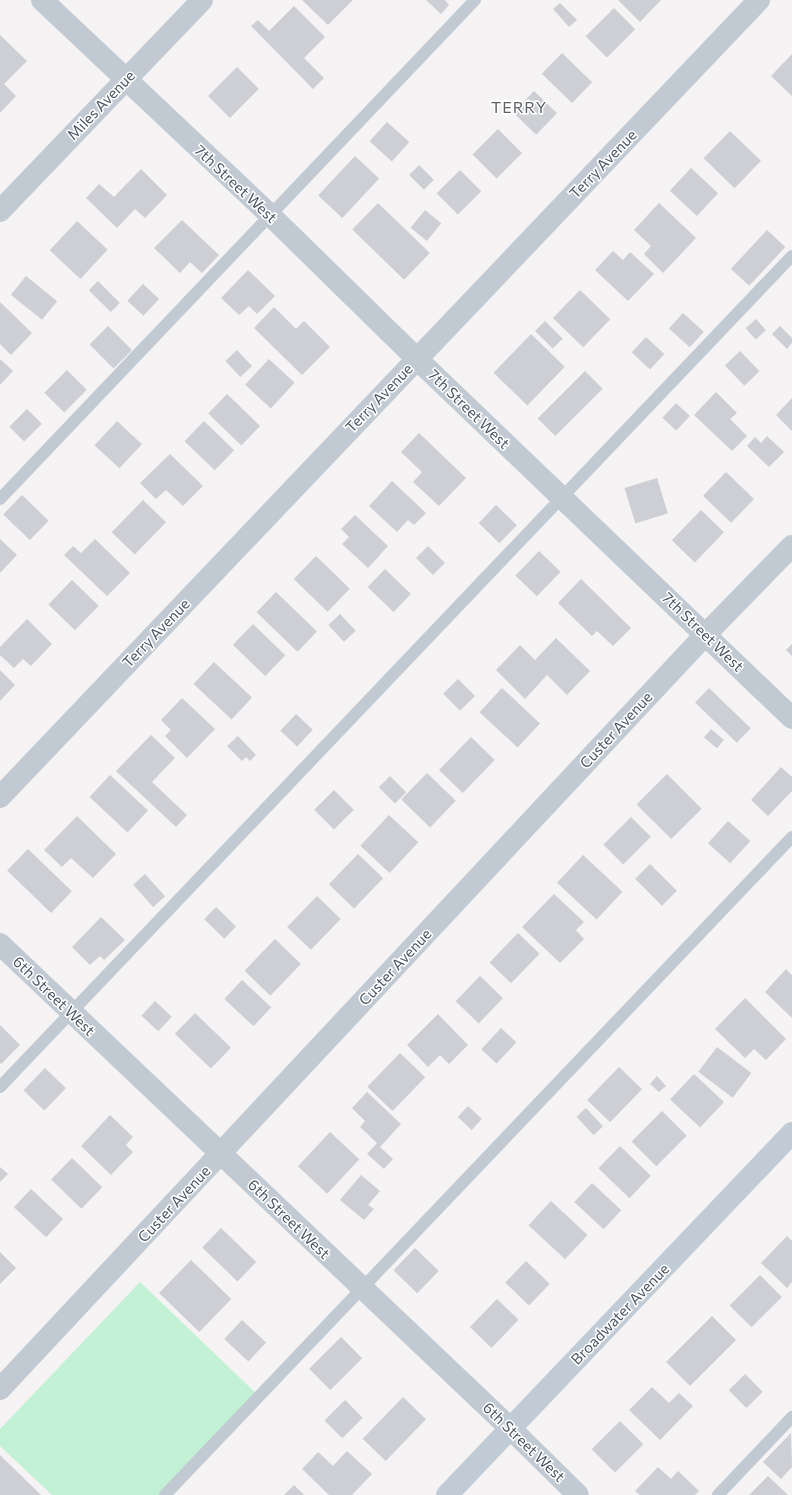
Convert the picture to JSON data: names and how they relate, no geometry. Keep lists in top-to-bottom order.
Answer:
{
  "streets": {
    "main road": ["Broadwater Avenue"],
    "street": [
      "Miles Avenue",
      "Terry Avenue",
      "7th Street West",
      "Custer Avenue",
      "6th Street West"
    ]
  },
  "crossings": [
    ["Miles Avenue", "7th Street West"],
    ["Terry Avenue", "7th Street West"],
    ["7th Street West", "Custer Avenue"],
    ["Custer Avenue", "6th Street West"],
    ["6th Street West", "Broadwater Avenue"]
  ],
  "districts": ["TERRY"]
}
